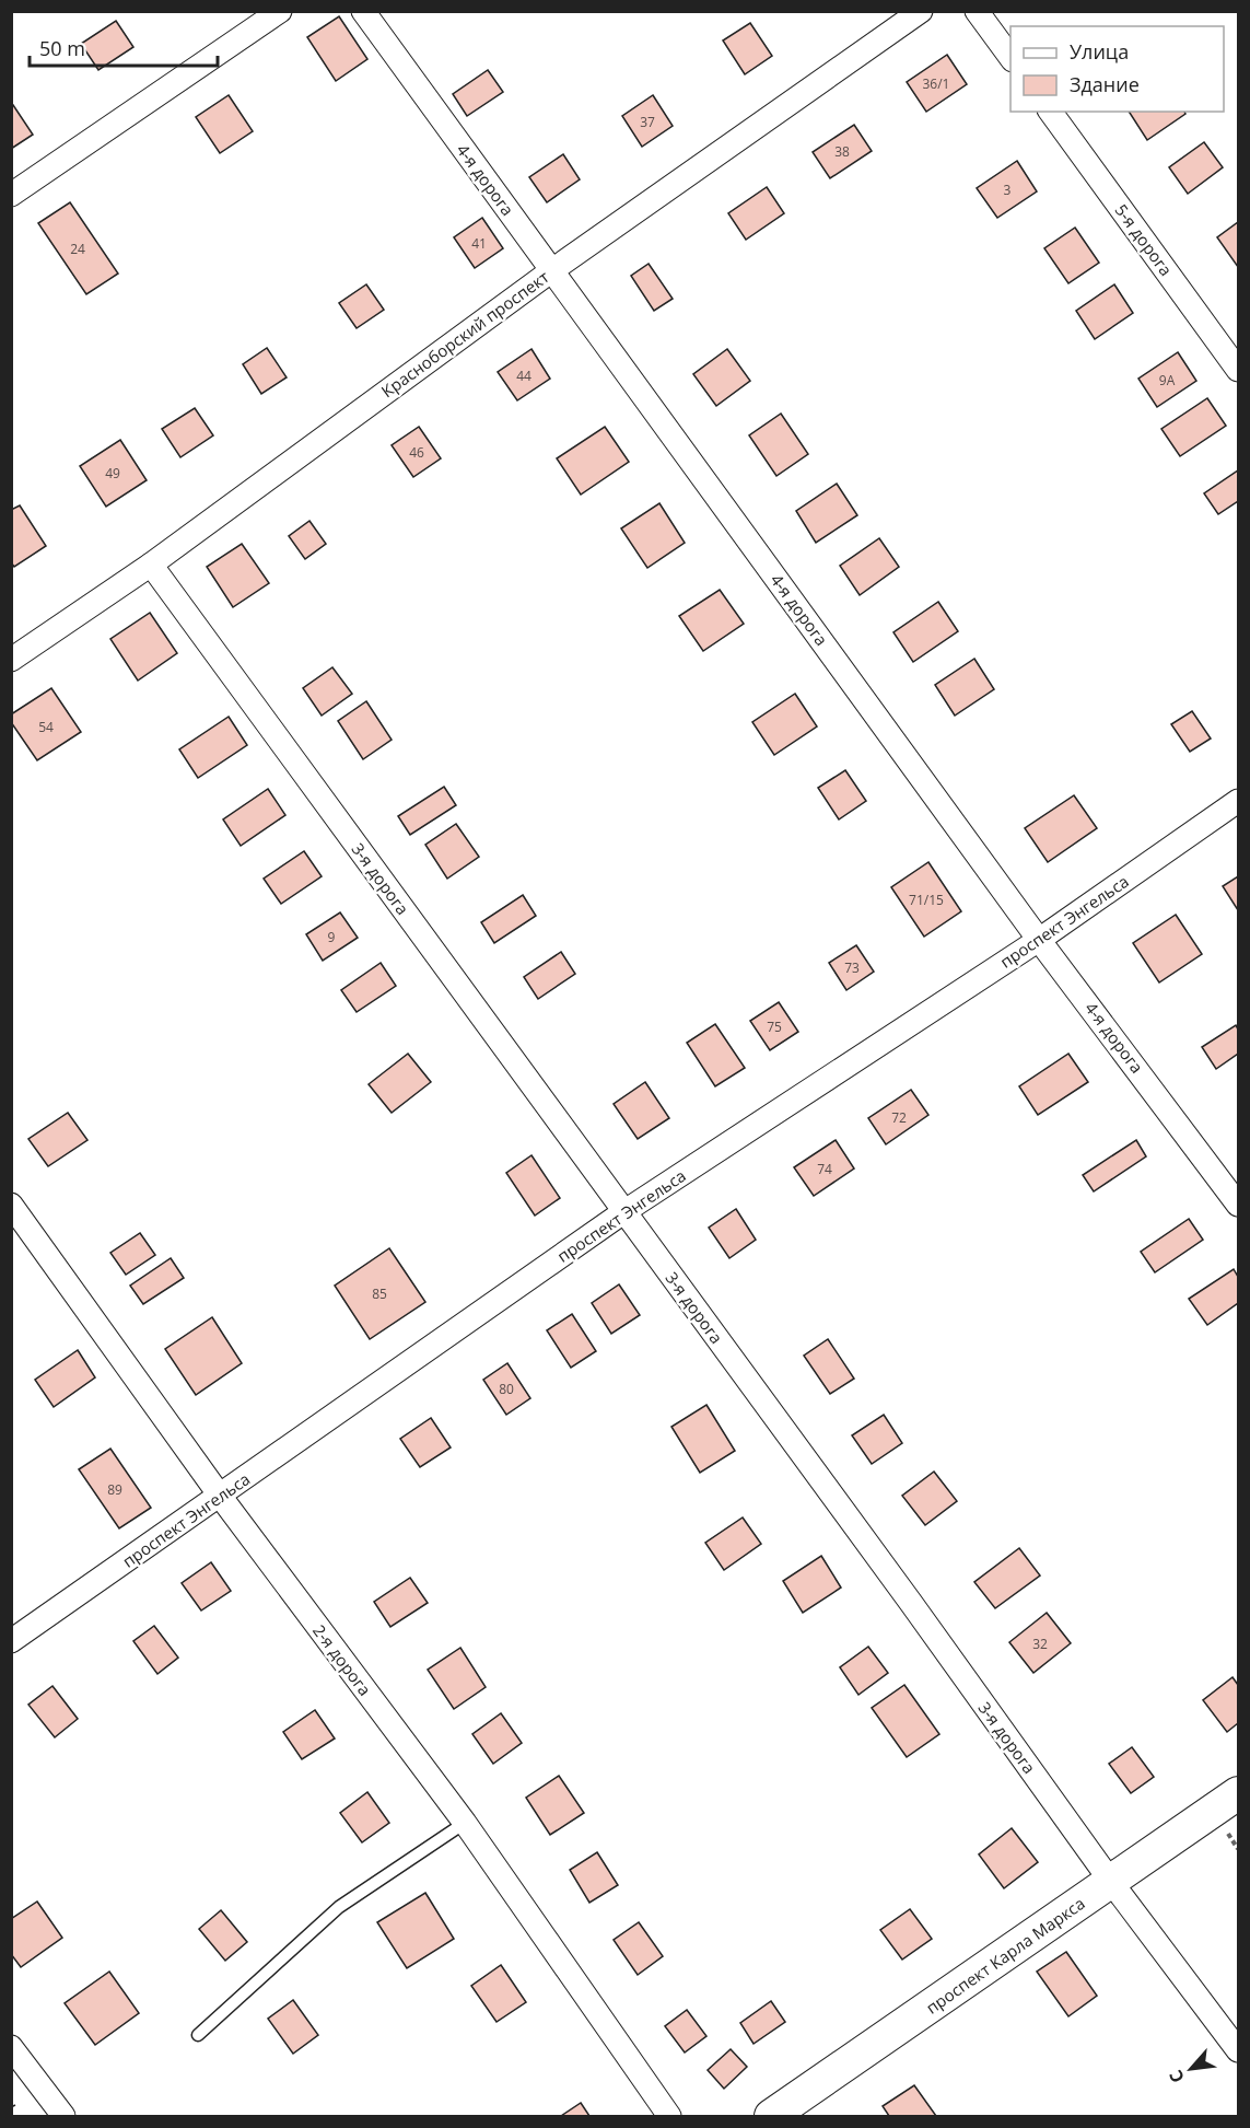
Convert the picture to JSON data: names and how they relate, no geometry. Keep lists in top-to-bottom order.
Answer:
{
  "streets": {
    "street": [
      "4-я дорога",
      "5-я дорога",
      "Красноборский проспект",
      "3-я дорога",
      "проспект Энгельса",
      "2-я дорога",
      "проспект Карла Маркса"
    ]
  },
  "crossings": [
    ["4-я дорога", "Красноборский проспект"],
    ["4-я дорога", "проспект Энгельса"],
    ["Красноборский проспект", "3-я дорога"],
    ["3-я дорога", "проспект Энгельса"],
    ["3-я дорога", "проспект Карла Маркса"],
    ["проспект Энгельса", "2-я дорога"]
  ],
  "house_numbers": [
    "36/1",
    "37",
    "38",
    "3",
    "41",
    "24",
    "44",
    "9А",
    "46",
    "49",
    "54",
    "71/15",
    "9",
    "73",
    "75",
    "72",
    "74",
    "85",
    "80",
    "89",
    "32"
  ],
  "legend": ["Улица", "Здание"],
  "scale_bar": "50 m",
  "north": "bottom left"
}
